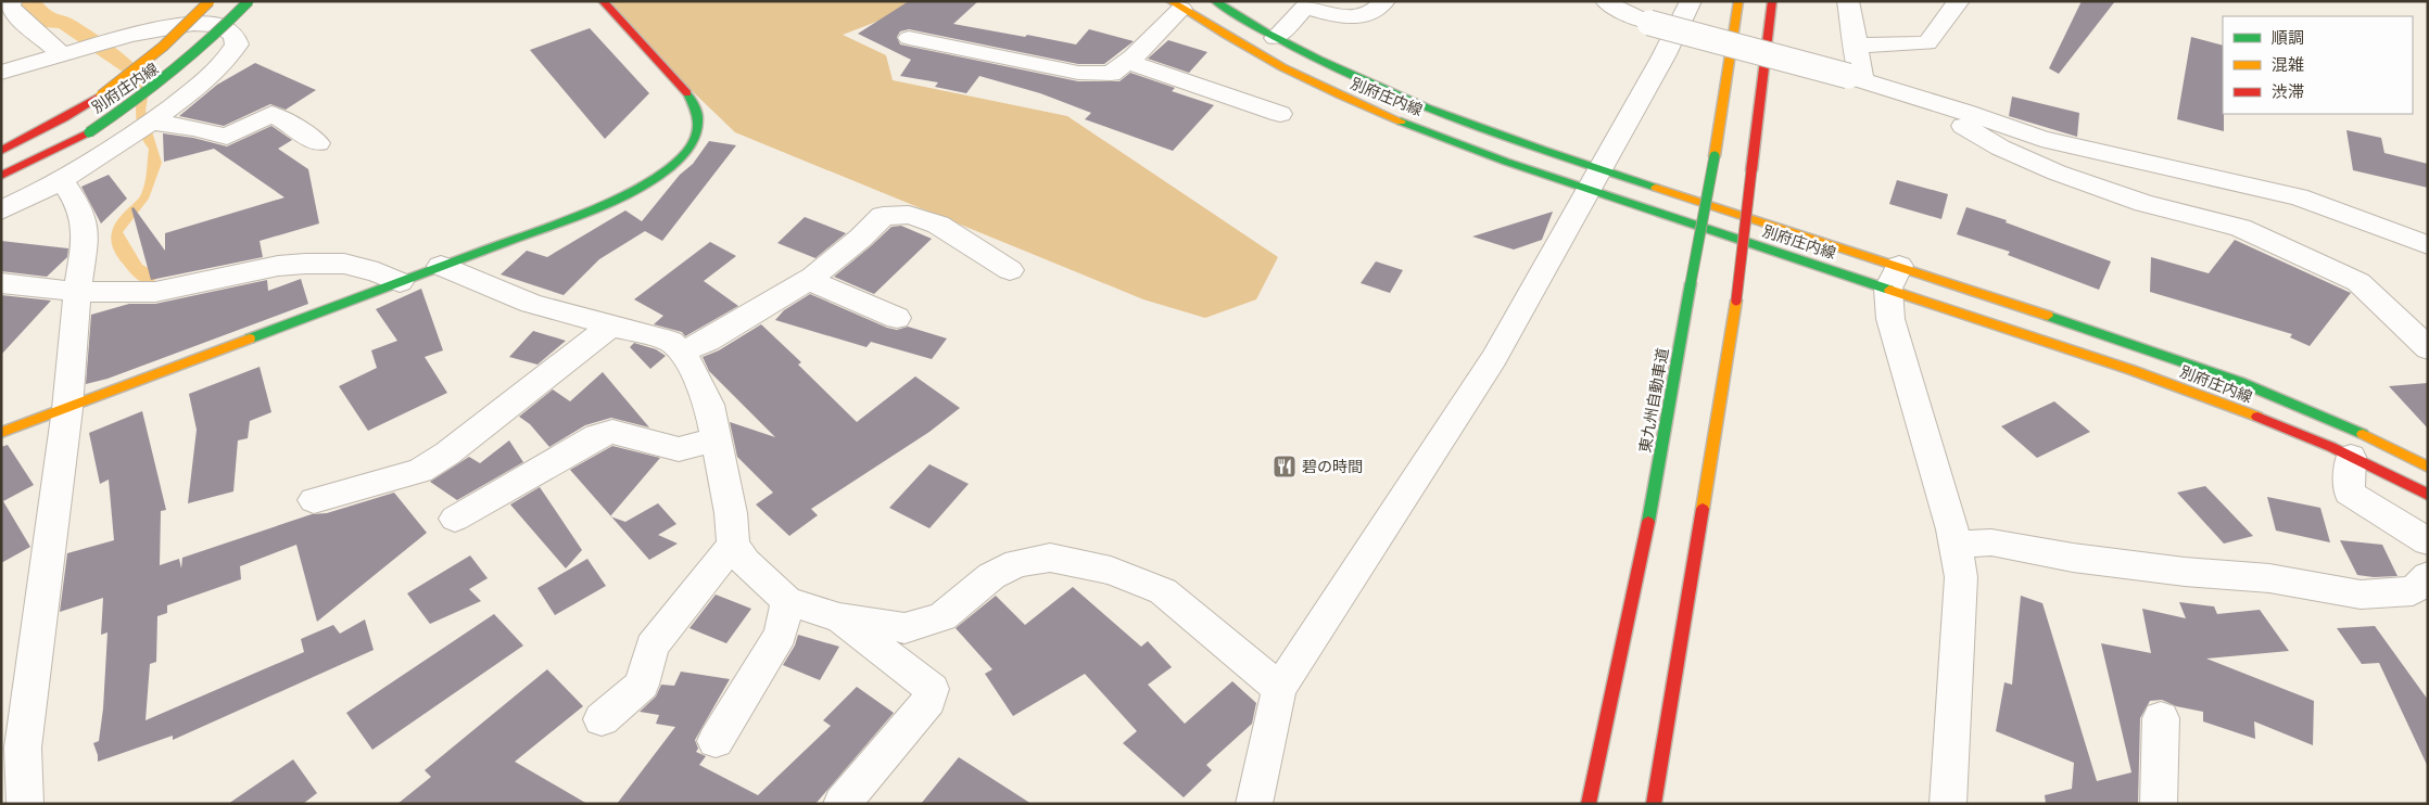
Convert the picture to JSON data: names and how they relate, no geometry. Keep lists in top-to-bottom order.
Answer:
{
  "streets": {
    "main road": ["別府庄内線", "東九州自動車道"]
  },
  "places": {
    "restaurant": ["碧の時間"]
  },
  "legend": ["順調", "混雑", "渋滞"]
}
